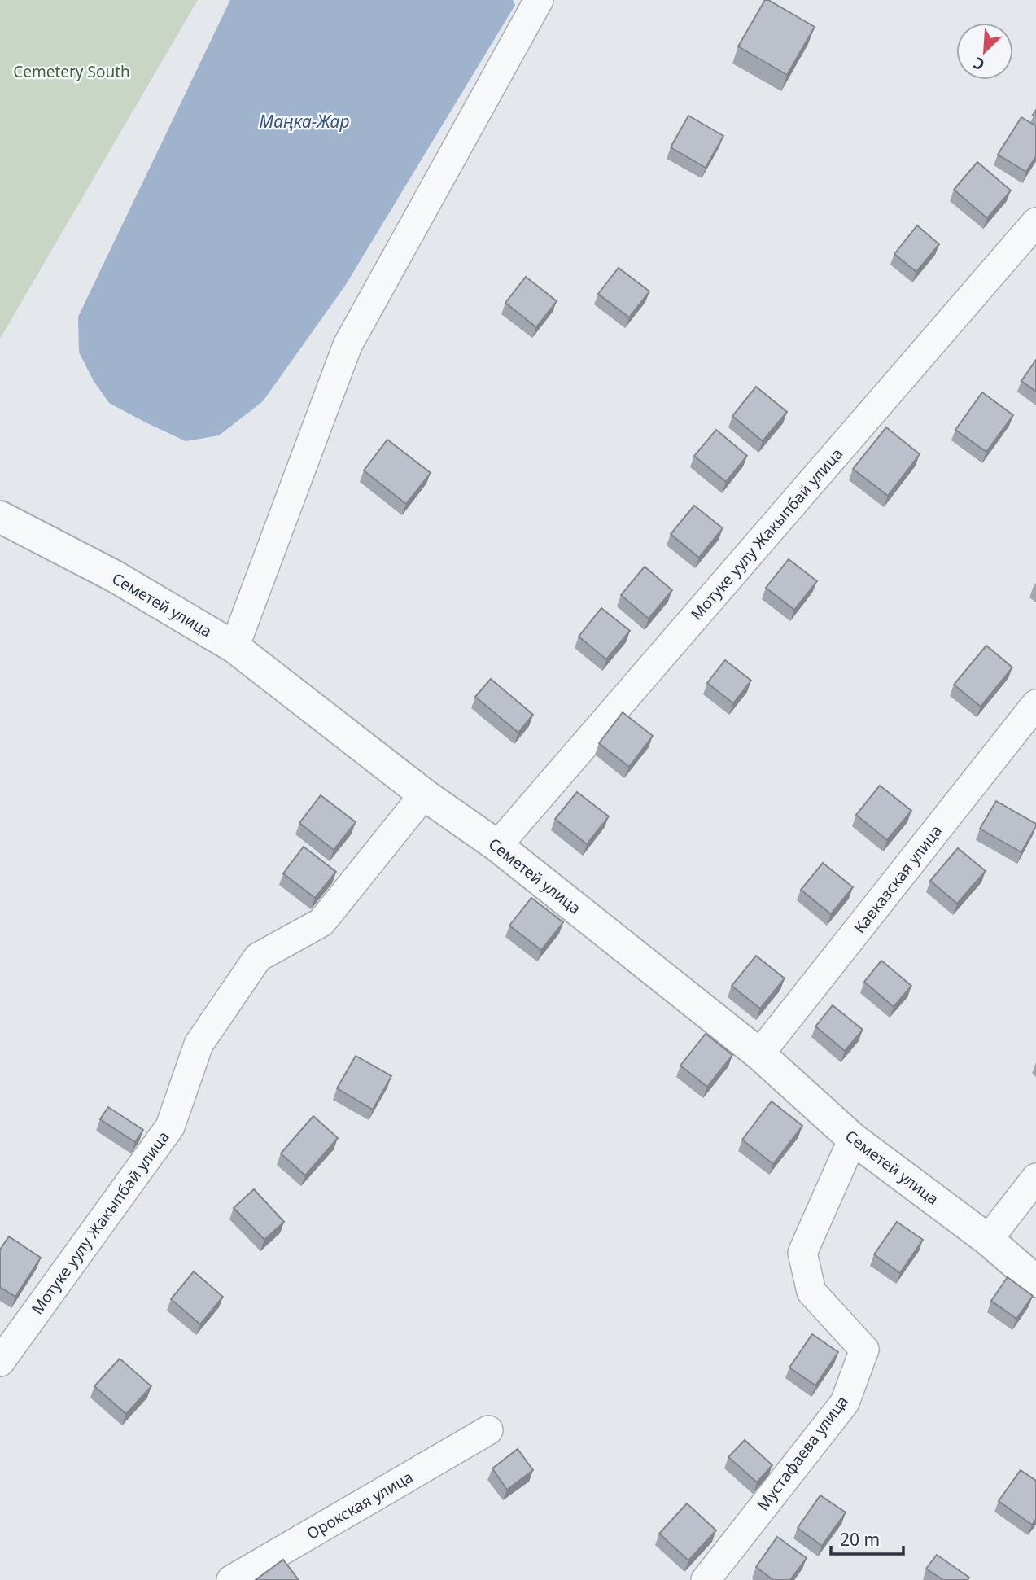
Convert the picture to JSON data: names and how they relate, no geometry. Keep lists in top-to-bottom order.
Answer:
{
  "streets": {
    "street": [
      "Мотуке уулу Жакыпбай улица",
      "Семетей улица",
      "Кавказская улица",
      "Мустафаева улица",
      "Орокская улица"
    ]
  },
  "crossings": [
    ["Мотуке уулу Жакыпбай улица", "Семетей улица"],
    ["Семетей улица", "Кавказская улица"],
    ["Семетей улица", "Мустафаева улица"]
  ],
  "water": ["Маңка-Жар"],
  "parks": ["Cemetery South"],
  "scale_bar": "20 m",
  "north": "bottom left"
}
